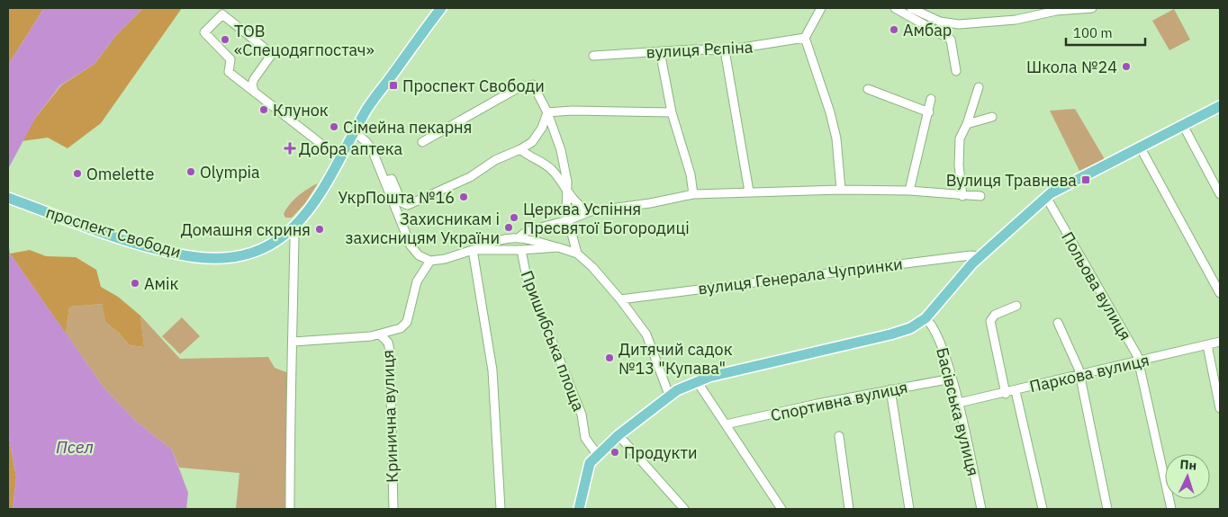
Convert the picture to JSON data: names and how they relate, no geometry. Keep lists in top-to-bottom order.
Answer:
{
  "streets": {
    "main road": ["проспект Свободи"],
    "street": [
      "вулиця Рєпіна",
      "вулиця Генерала Чупринки",
      "Польова вулиця",
      "Пришибська площа",
      "Паркова вулиця",
      "Спортивна вулиця",
      "Басівська вулиця",
      "Кринична вулиця"
    ]
  },
  "crossings": [
    ["вулиця Генерала Чупринки", "Пришибська площа"],
    ["Польова вулиця", "Паркова вулиця"],
    ["Пришибська площа", "Кринична вулиця"],
    ["Паркова вулиця", "Басівська вулиця"],
    ["Спортивна вулиця", "Басівська вулиця"]
  ],
  "water": ["Псел"],
  "places": {
    "other": [
      "Амбар",
      "ТОВ «Спецодягпостач»",
      "Школа №24",
      "Клунок",
      "Сімейна пекарня",
      "Olympia",
      "Omelette",
      "УкрПошта №16",
      "Церква Успіння Пресвятої Богородиці",
      "Захисникам і захисницям України",
      "Домашня скриня",
      "Амік",
      "Дитячий садок №13 \"Купава\"",
      "Продукти"
    ],
    "transit": ["Проспект Свободи", "Вулиця Травнева"],
    "health": ["Добра аптека"]
  },
  "scale_bar": "100 m",
  "north": "top"
}
